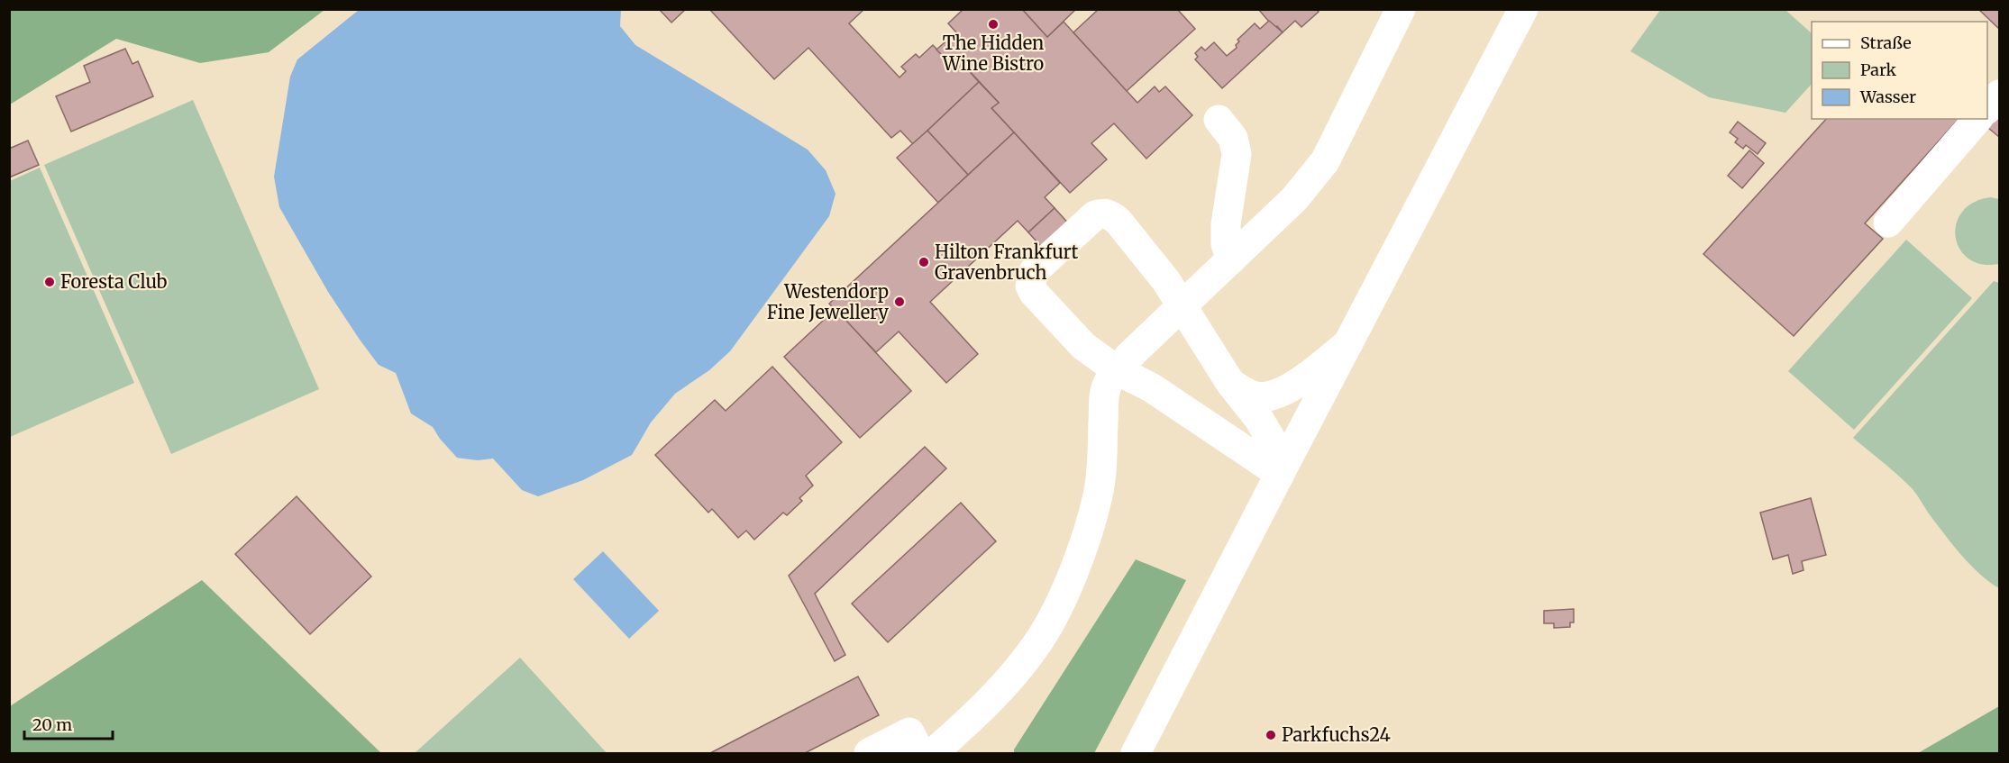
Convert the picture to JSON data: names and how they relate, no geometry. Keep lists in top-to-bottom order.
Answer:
{
  "places": [
    "The Hidden Wine Bistro",
    "Hilton Frankfurt Gravenbruch",
    "Foresta Club",
    "Westendorp Fine Jewellery",
    "Parkfuchs24"
  ],
  "legend": ["Straße", "Park", "Wasser"],
  "scale_bar": "20 m"
}
